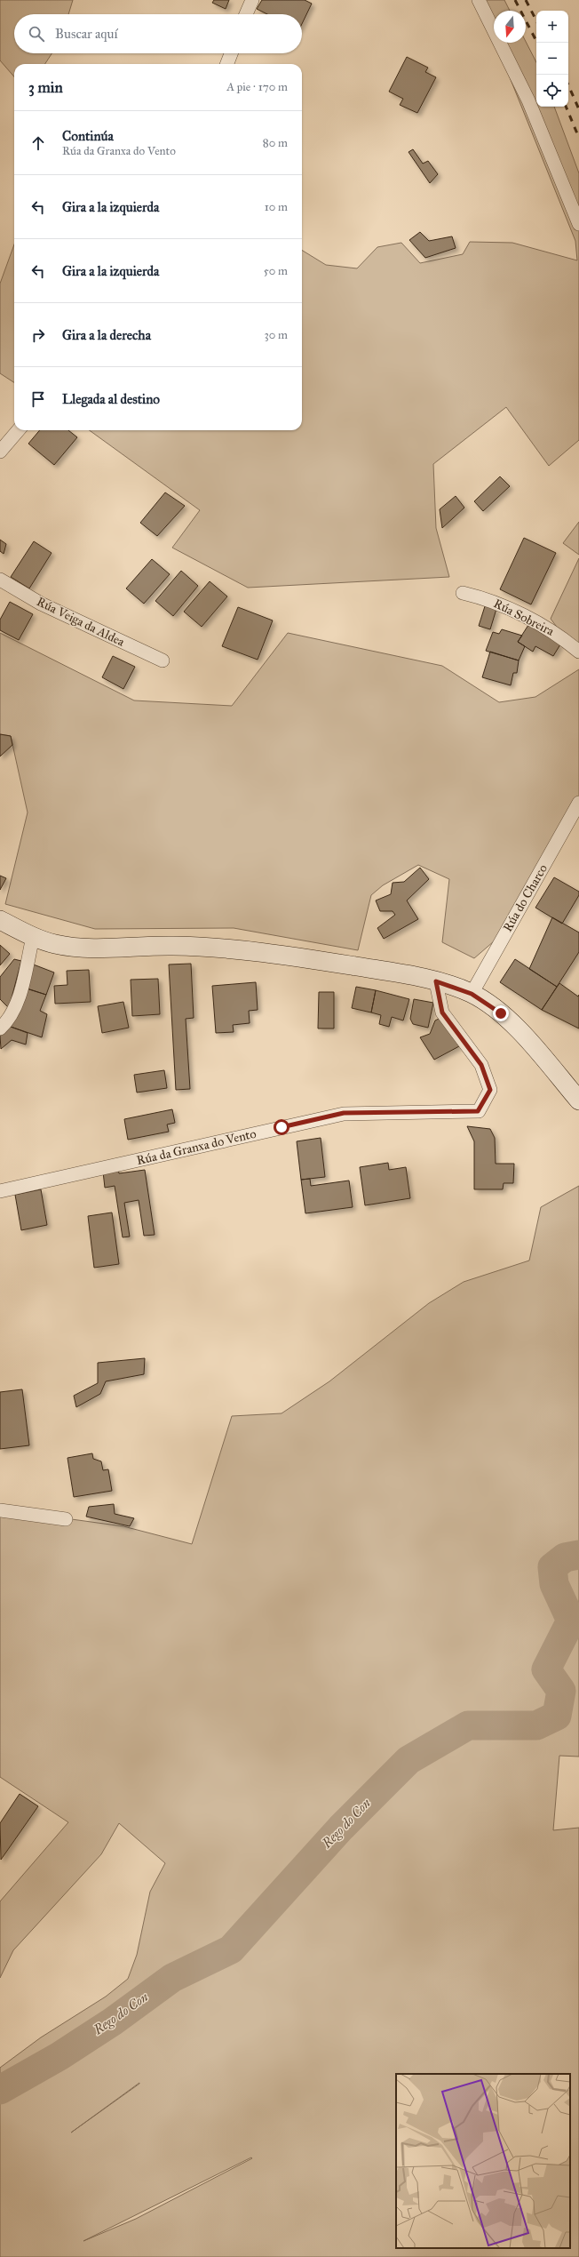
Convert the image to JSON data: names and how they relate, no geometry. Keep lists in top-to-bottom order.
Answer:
{
  "streets": {
    "street": [
      "Rúa Sobreira",
      "Rúa Veiga da Aldea",
      "Rúa do Charco",
      "Rúa da Granxa do Vento"
    ]
  },
  "water": ["Rego do Con"],
  "north": "bottom",
  "page": {
    "map_buttons": ["+", "−"],
    "search": "Buscar aquí",
    "heading": ["3 min", "A pie · 170 m"],
    "list": [
      ["Continúa", "Rúa da Granxa do Vento", "80 m"],
      ["Gira a la izquierda", "10 m"],
      ["Gira a la izquierda", "50 m"],
      ["Gira a la derecha", "30 m"],
      "Llegada al destino"
    ]
  }
}
